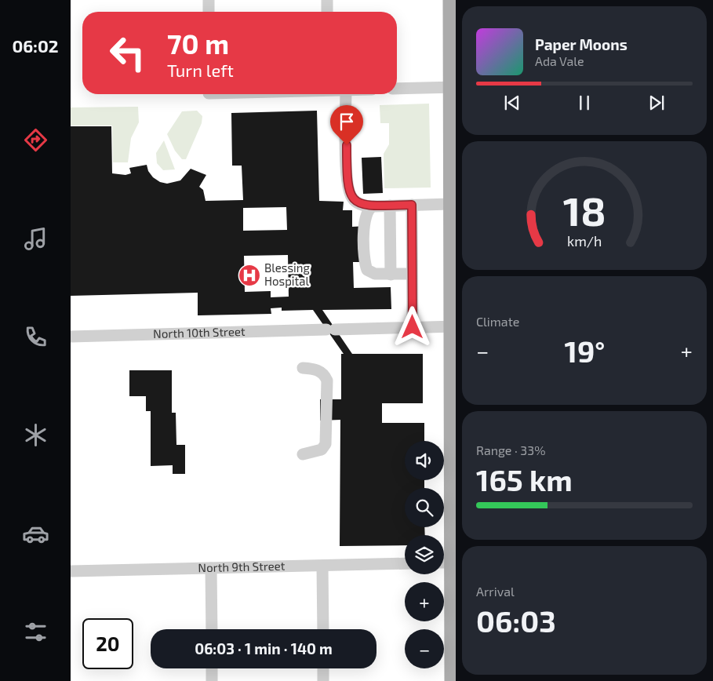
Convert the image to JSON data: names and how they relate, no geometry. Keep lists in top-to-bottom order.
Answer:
{
  "streets": {
    "street": ["North 10th Street", "North 9th Street"]
  },
  "places": {
    "hospital": ["Blessing Hospital"]
  },
  "page": {
    "tabs": "06:02",
    "turn": ["70 m", "Turn left"],
    "song": ["Paper Moons", "Ada Vale"],
    "tile": [
      "Climate",
      ["Range · 33%", "165 km"],
      ["Arrival", "06:03"]
    ],
    "heat": ["−", "19°", "+"],
    "map_buttons": ["+", "−"],
    "limit": "20",
    "trip": "06:03 · 1 min · 140 m",
    "gauge": ["18", "km/h"]
  }
}
